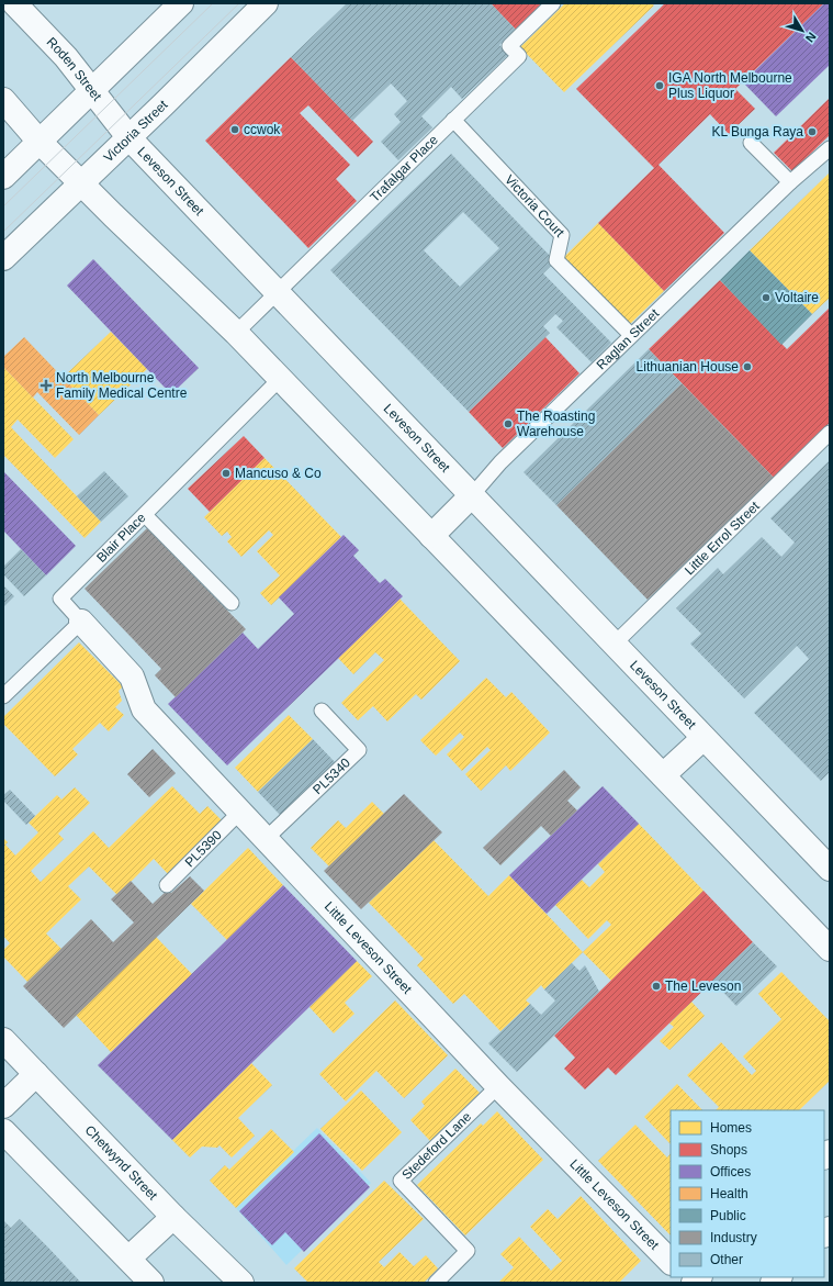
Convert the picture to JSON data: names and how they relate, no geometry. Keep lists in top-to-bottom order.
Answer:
{
  "streets": {
    "street": [
      "Roden Street",
      "Victoria Street",
      "Leveson Street",
      "Raglan Street",
      "Little Leveson Street",
      "Chetwynd Street"
    ],
    "lane": [
      "Trafalgar Place",
      "Victoria Court",
      "Blair Place",
      "Little Errol Street",
      "PL5340",
      "PL5390",
      "Stedeford Lane"
    ]
  },
  "crossings": [
    ["Roden Street", "Victoria Street"],
    ["Roden Street", "Leveson Street"],
    ["Victoria Street", "Leveson Street"],
    ["Trafalgar Place", "Leveson Street"],
    ["Trafalgar Place", "Victoria Court"],
    ["Leveson Street", "Raglan Street"],
    ["Leveson Street", "Little Errol Street"],
    ["Victoria Court", "Raglan Street"],
    ["Blair Place", "Little Leveson Street"],
    ["PL5340", "Little Leveson Street"],
    ["PL5390", "Little Leveson Street"],
    ["Little Leveson Street", "Stedeford Lane"]
  ],
  "places": {
    "other": [
      "IGA North Melbourne Plus Liquor",
      "ccwok",
      "KL Bunga Raya",
      "Voltaire",
      "Lithuanian House",
      "The Roasting Warehouse",
      "Mancuso & Co",
      "The Leveson"
    ],
    "health": ["North Melbourne Family Medical Centre"]
  },
  "legend": [
    "Homes",
    "Shops",
    "Offices",
    "Health",
    "Public",
    "Industry",
    "Other"
  ],
  "north": "bottom right"
}
